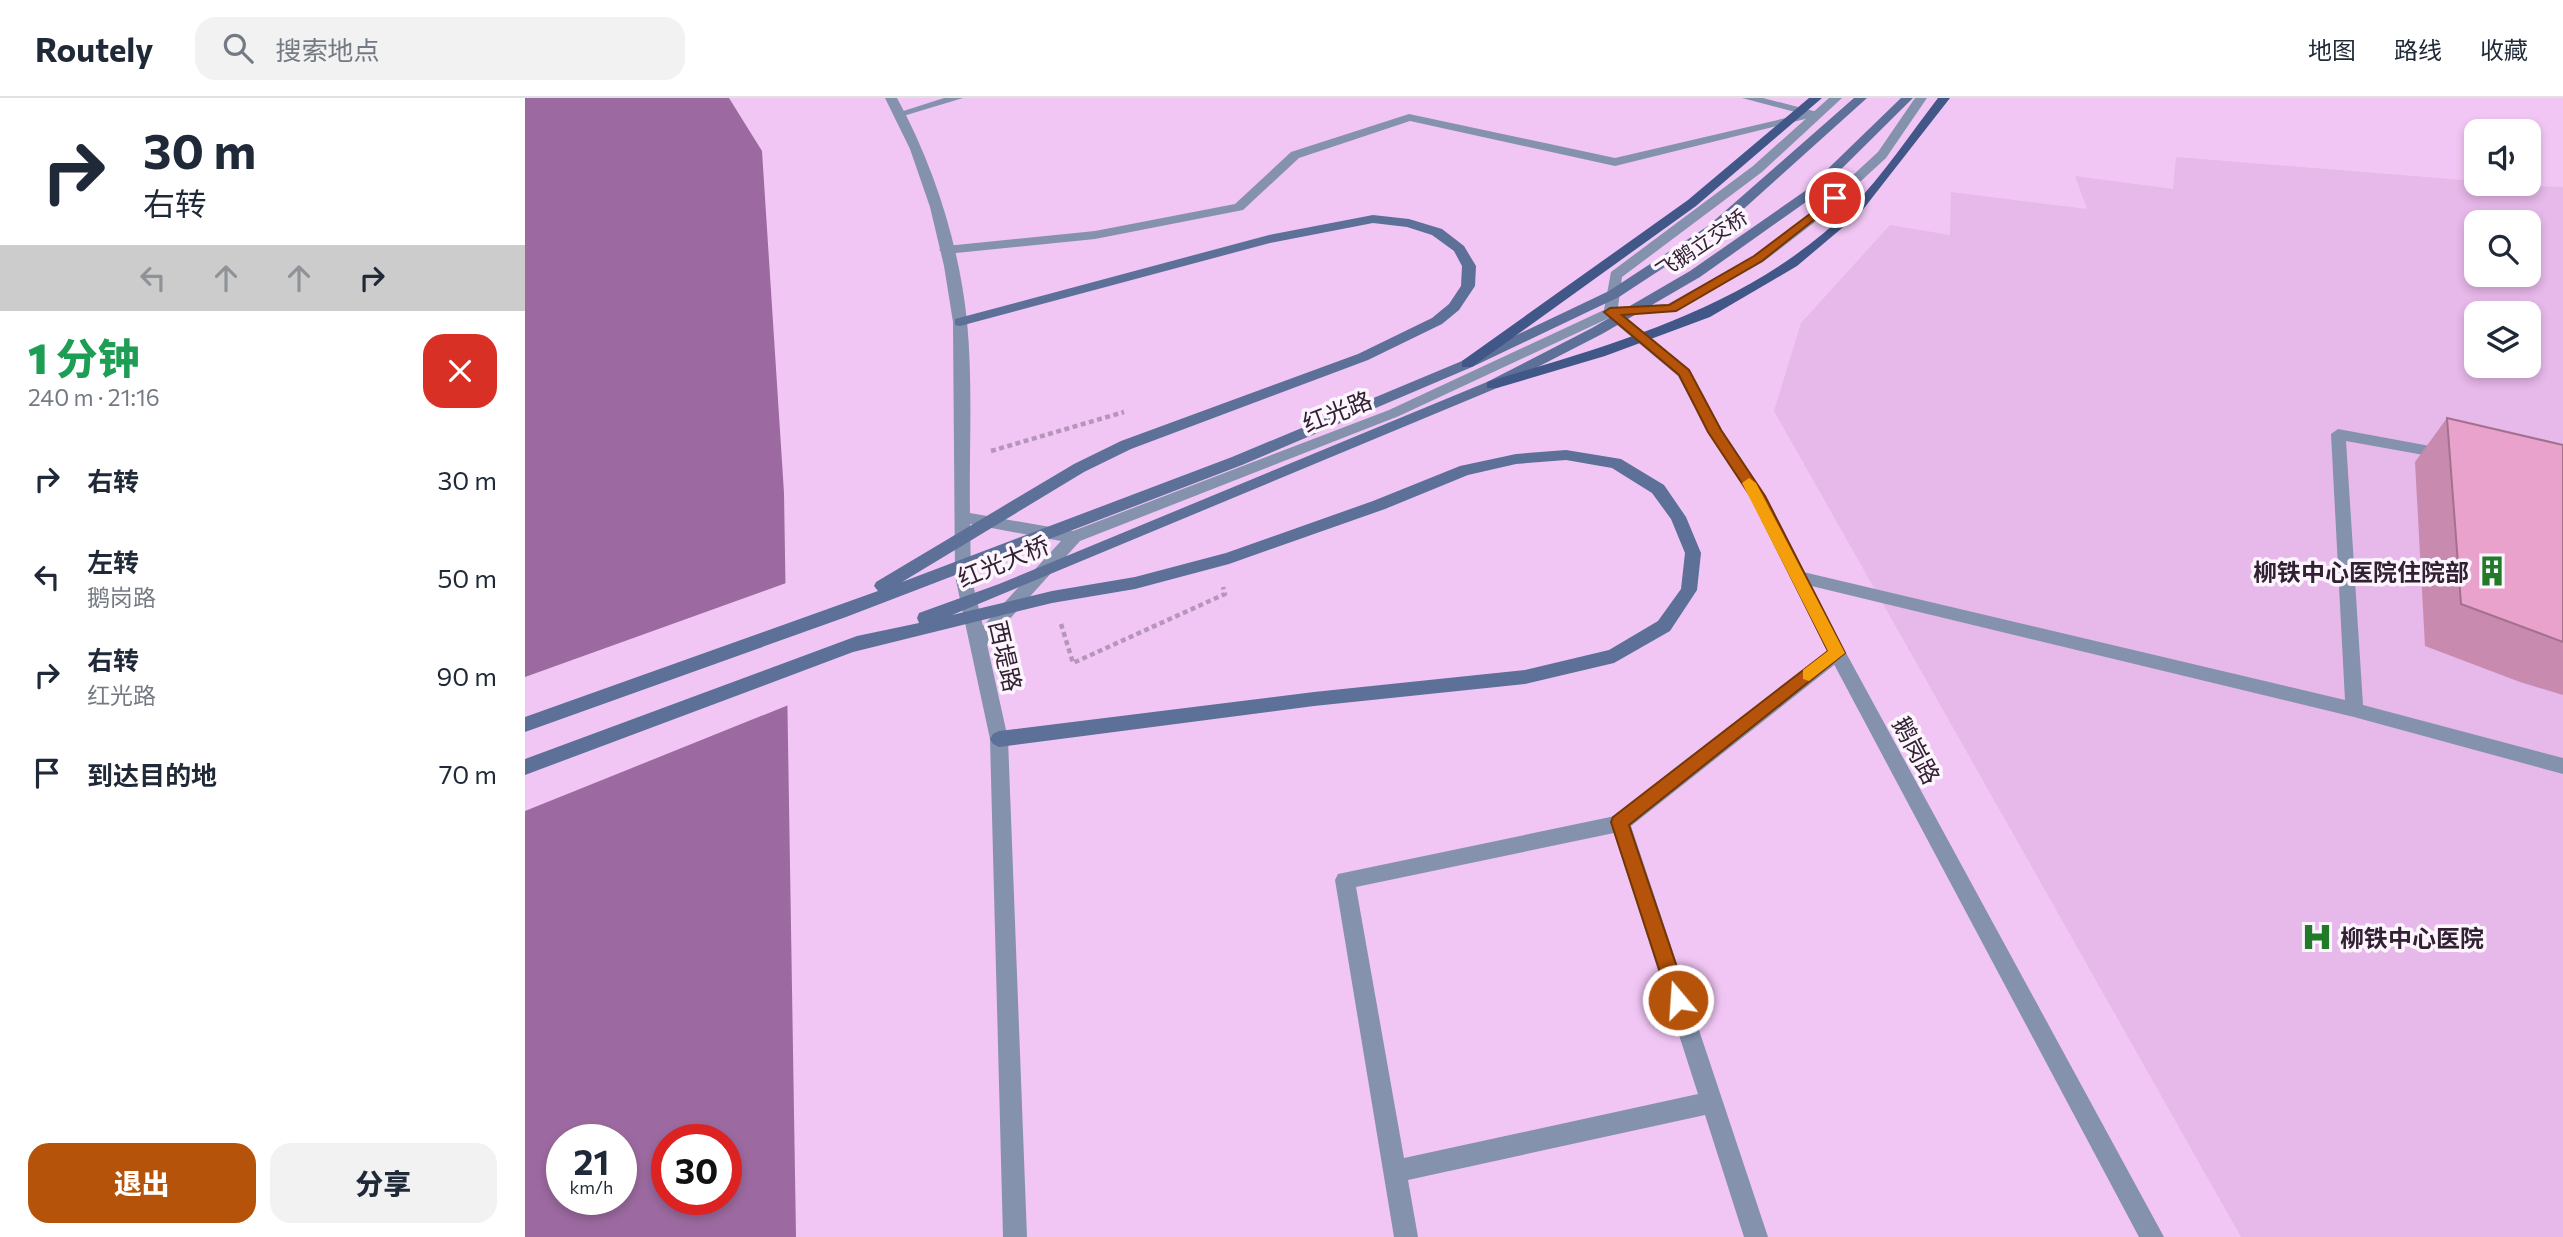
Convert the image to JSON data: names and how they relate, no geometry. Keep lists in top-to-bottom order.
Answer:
{
  "streets": {
    "main road": ["飞鹅立交桥", "红光大桥"],
    "street": ["红光路", "西堤路", "鹅岗路"]
  },
  "crossings": [
    ["飞鹅立交桥", "红光大桥"],
    ["红光路", "鹅岗路"]
  ],
  "places": {
    "building": ["柳铁中心医院住院部"],
    "hospital": ["柳铁中心医院"]
  },
  "page": {
    "header": "Routely",
    "search": "搜索地点",
    "nav": ["地图", "路线", "收藏"],
    "turn": ["30 m", "右转"],
    "heading": ["1 分钟", "240 m · 21:16"],
    "list": [
      {
        "name": "右转",
        "value": "30 m"
      },
      {
        "name": "左转",
        "note": "鹅岗路",
        "value": "50 m"
      },
      {
        "name": "右转",
        "note": "红光路",
        "value": "90 m"
      },
      {
        "name": "到达目的地",
        "value": "70 m"
      }
    ],
    "speed": "21 km/h",
    "limit": "30",
    "buttons": ["退出", "分享"]
  }
}
